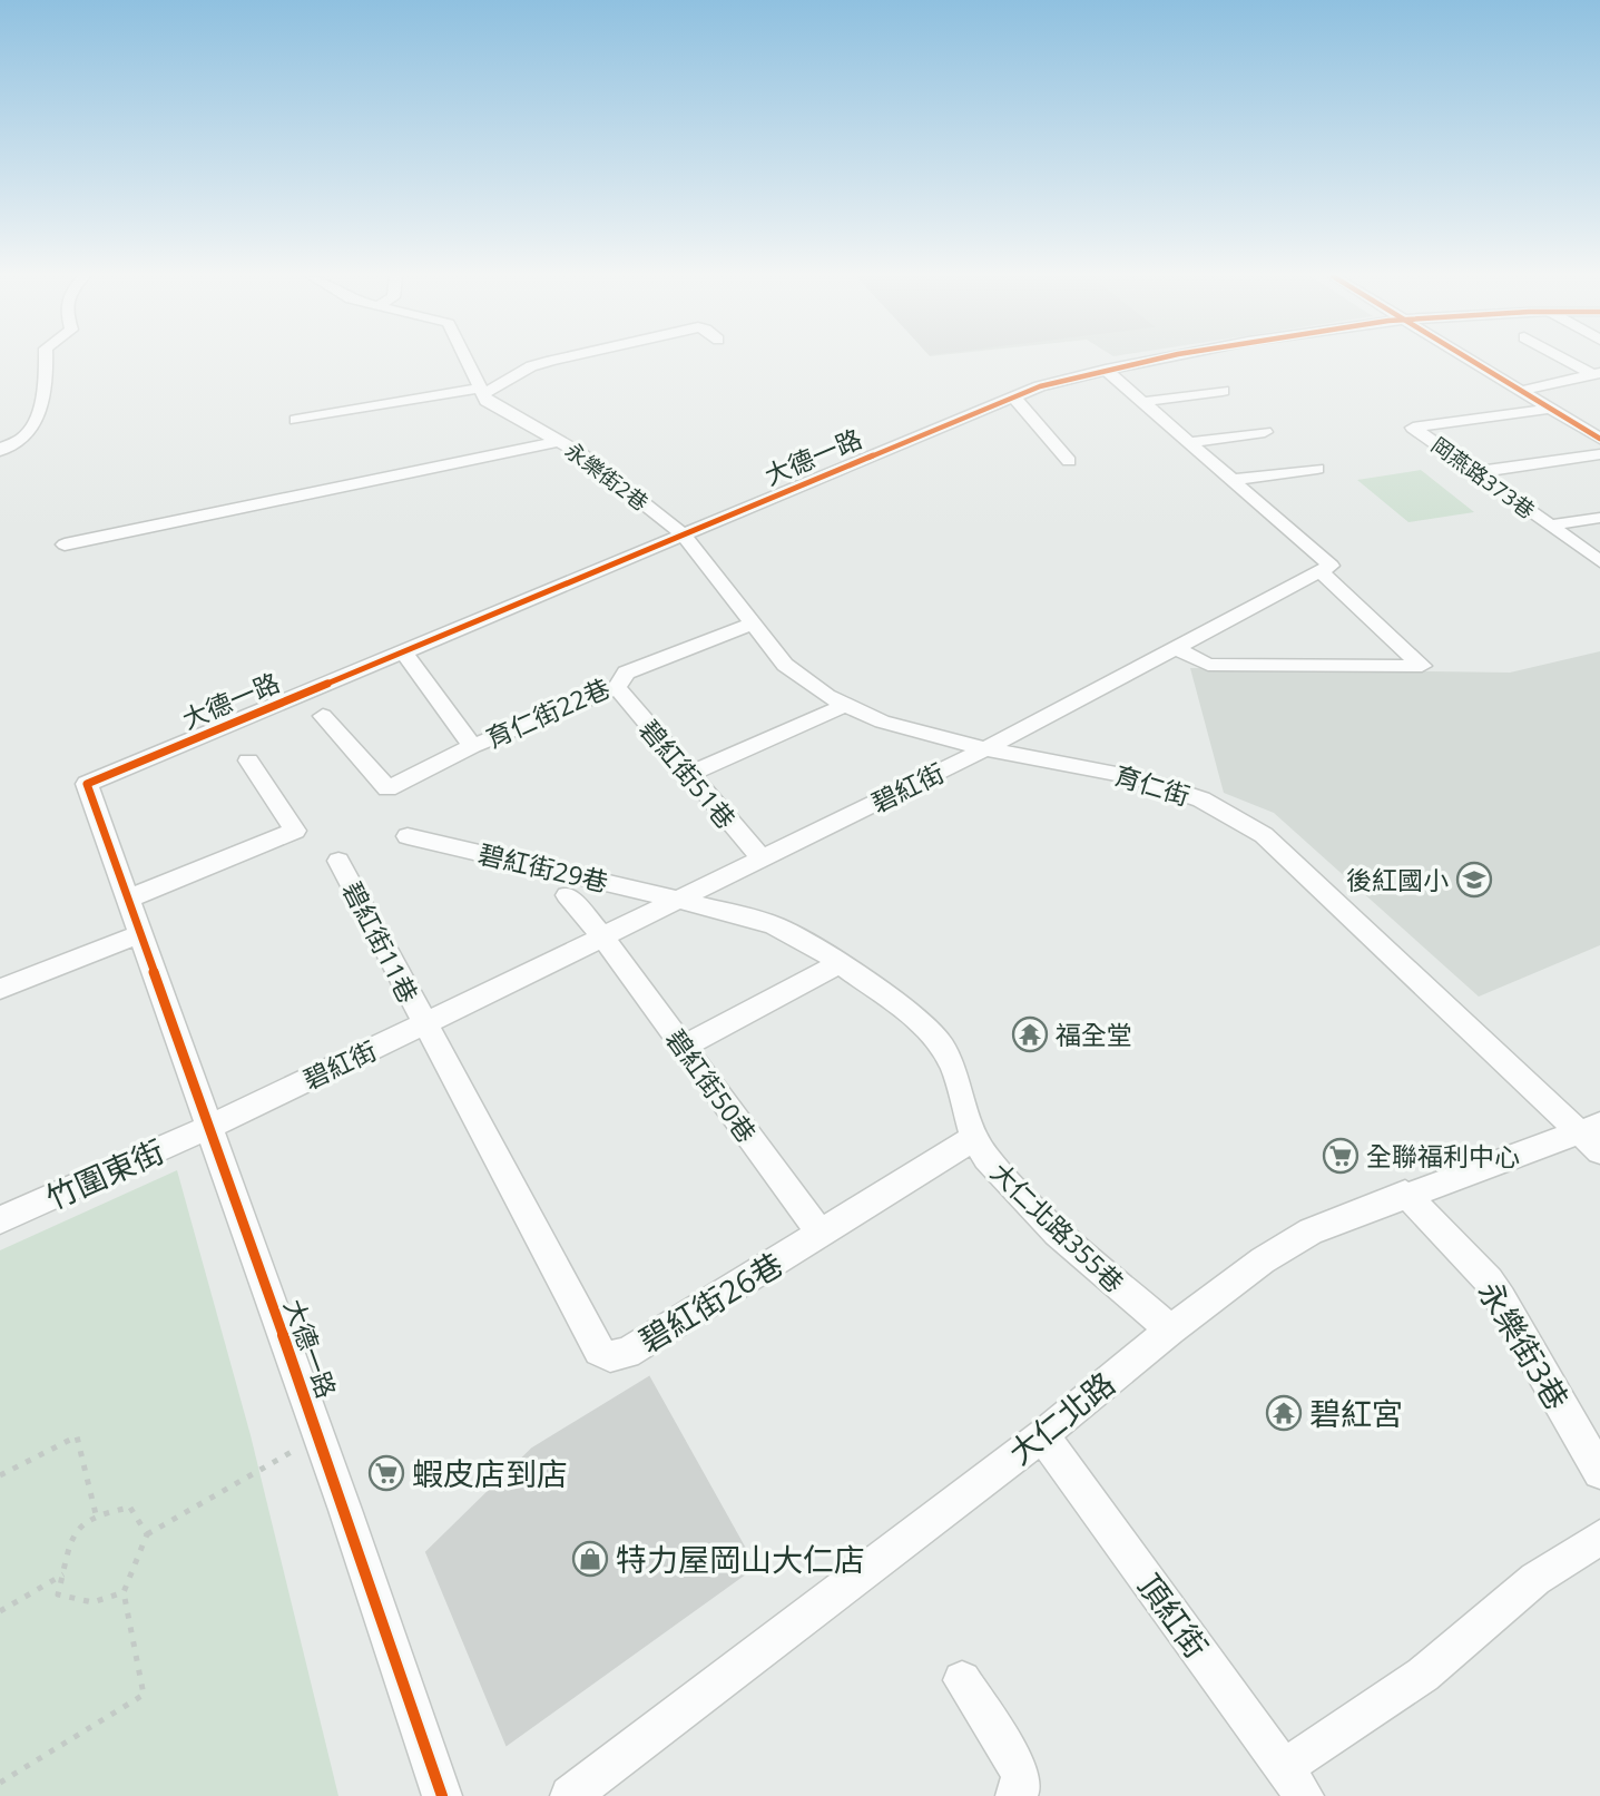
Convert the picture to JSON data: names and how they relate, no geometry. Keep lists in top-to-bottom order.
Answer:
{
  "streets": {
    "street": [
      "大德一路",
      "永樂街2巷",
      "岡燕路373巷",
      "育仁街22巷",
      "碧紅街51巷",
      "育仁街",
      "碧紅街",
      "碧紅街29巷",
      "碧紅街11巷",
      "碧紅街50巷",
      "竹圍東街",
      "大仁北路355巷",
      "碧紅街26巷",
      "永樂街3巷",
      "大仁北路",
      "頂紅街"
    ]
  },
  "crossings": [
    ["大德一路", "永樂街2巷"],
    ["大德一路", "育仁街"],
    ["大德一路", "碧紅街"],
    ["大德一路", "竹圍東街"],
    ["永樂街2巷", "育仁街"],
    ["育仁街22巷", "碧紅街51巷"],
    ["育仁街22巷", "育仁街"],
    ["碧紅街51巷", "碧紅街"],
    ["育仁街", "碧紅街"],
    ["育仁街", "大仁北路"],
    ["碧紅街", "碧紅街29巷"],
    ["碧紅街", "碧紅街11巷"],
    ["碧紅街", "碧紅街50巷"],
    ["碧紅街", "竹圍東街"],
    ["碧紅街", "大仁北路355巷"],
    ["碧紅街", "碧紅街26巷"],
    ["碧紅街29巷", "大仁北路355巷"],
    ["碧紅街11巷", "碧紅街26巷"],
    ["碧紅街50巷", "碧紅街26巷"],
    ["大仁北路355巷", "碧紅街26巷"],
    ["大仁北路355巷", "大仁北路"],
    ["永樂街3巷", "大仁北路"],
    ["大仁北路", "頂紅街"]
  ],
  "places": {
    "school or university": ["後紅國小"],
    "temple": ["福全堂", "碧紅宮"],
    "supermarket": ["全聯福利中心", "蝦皮店到店"],
    "shop": ["特力屋岡山大仁店"]
  }
}
